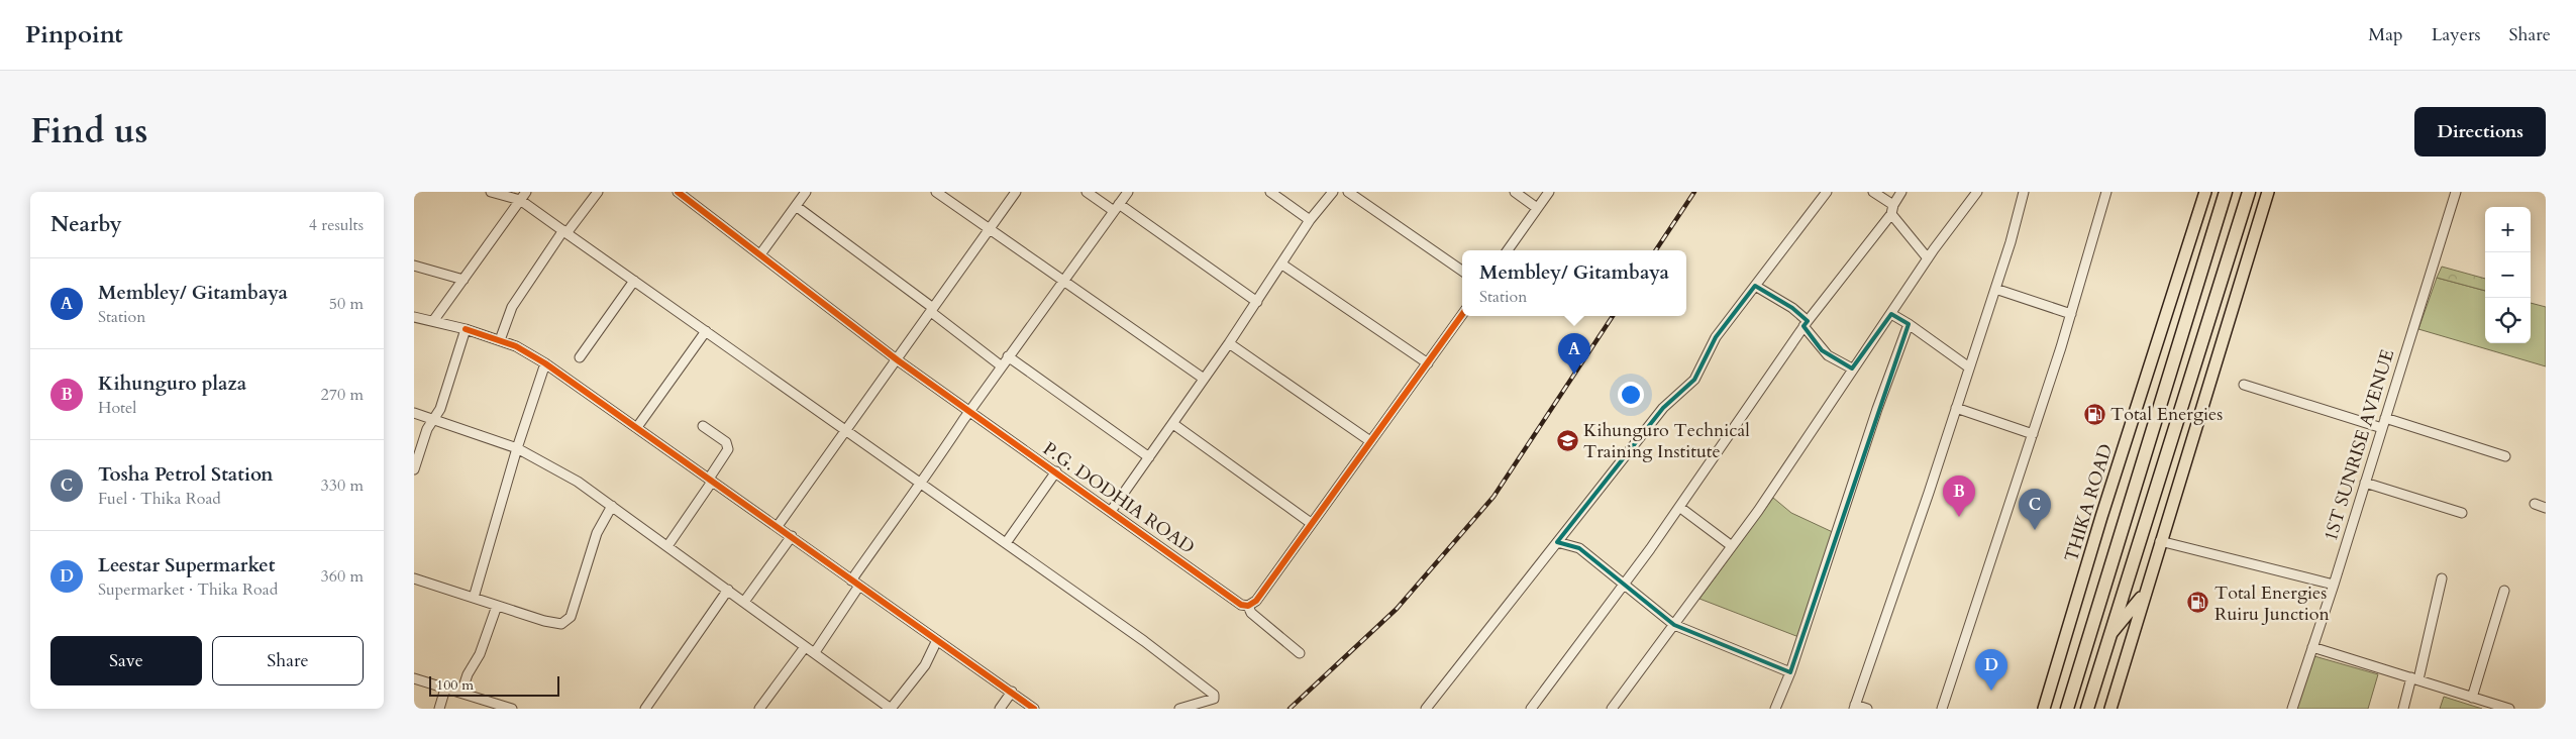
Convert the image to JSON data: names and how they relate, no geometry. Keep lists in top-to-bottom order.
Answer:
{
  "streets": {
    "main road": ["THIKA ROAD"],
    "street": ["1ST SUNRISE AVENUE", "P.G. DODHIA ROAD"]
  },
  "places": {
    "fuel station": ["Total Energies", "Total Energies Ruiru Junction"],
    "school or university": ["Kihunguro Technical Training Institute"]
  },
  "scale_bar": "100 m",
  "page": {
    "header": "Pinpoint",
    "nav": ["Map", "Layers", "Share"],
    "title": "Find us",
    "buttons": [
      "Directions",
      ["Save", "Share"]
    ],
    "heading": ["Nearby", "4 results"],
    "map_buttons": ["+", "−"],
    "popup": ["Membley/ Gitambaya", "Station"],
    "list": [
      {
        "mark": "A",
        "name": "Membley/ Gitambaya",
        "note": "Station",
        "value": "50 m"
      },
      {
        "mark": "B",
        "name": "Kihunguro plaza",
        "note": "Hotel",
        "value": "270 m"
      },
      {
        "mark": "C",
        "name": "Tosha Petrol Station",
        "note": "Fuel · Thika Road",
        "value": "330 m"
      },
      {
        "mark": "D",
        "name": "Leestar Supermarket",
        "note": "Supermarket · Thika Road",
        "value": "360 m"
      }
    ],
    "pins": [
      "A",
      "B",
      "C",
      "D"
    ],
    "scale": "100 m"
  }
}
